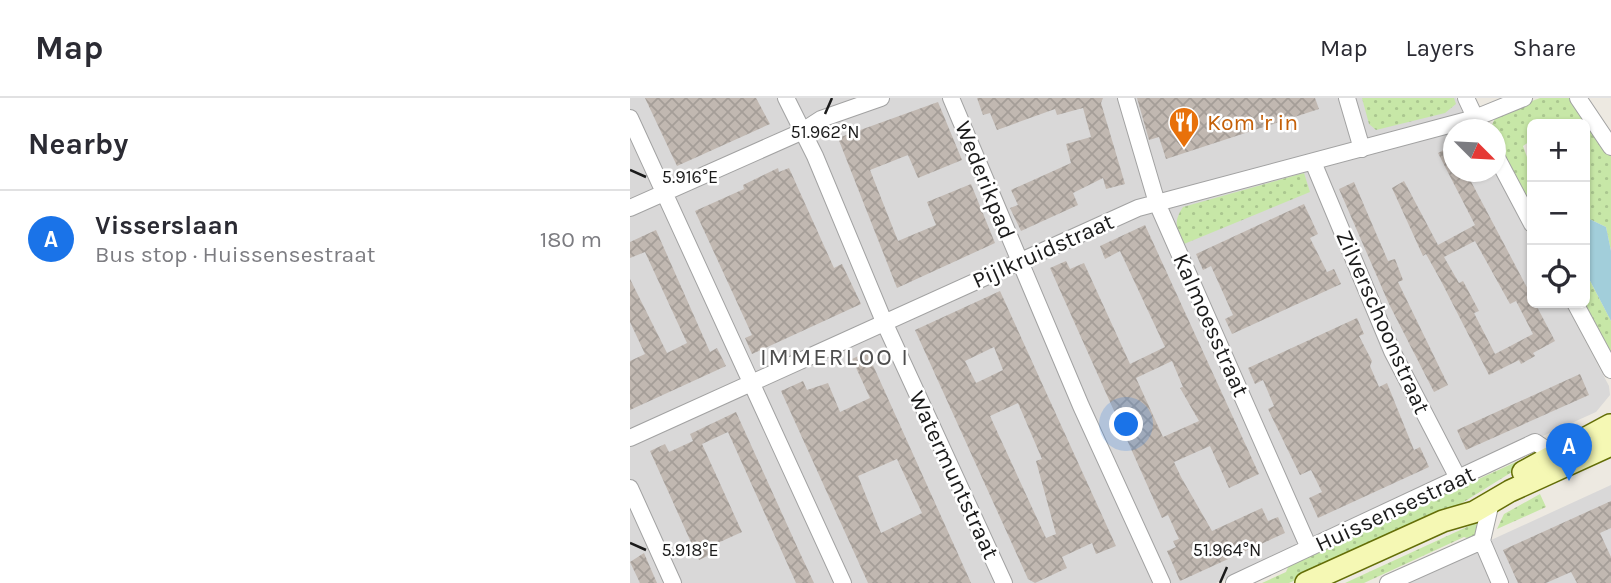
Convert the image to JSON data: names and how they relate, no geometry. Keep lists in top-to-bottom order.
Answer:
{
  "streets": {
    "street": [
      "Wederikpad",
      "Pijlkruidstraat",
      "Zilverschoonstraat",
      "Kalmoesstraat",
      "Watermuntstraat",
      "Huissensestraat"
    ]
  },
  "crossings": [
    ["Wederikpad", "Pijlkruidstraat"],
    ["Pijlkruidstraat", "Zilverschoonstraat"],
    ["Pijlkruidstraat", "Kalmoesstraat"],
    ["Pijlkruidstraat", "Watermuntstraat"],
    ["Zilverschoonstraat", "Huissensestraat"],
    ["Kalmoesstraat", "Huissensestraat"]
  ],
  "districts": ["IMMERLOO I"],
  "places": {
    "restaurant": ["Kom 'r in"]
  },
  "north": "bottom right",
  "page": {
    "header": "Map",
    "nav": ["Map", "Layers", "Share"],
    "heading": "Nearby",
    "map_buttons": ["+", "−"],
    "list": [
      {
        "mark": "A",
        "name": "Visserslaan",
        "note": "Bus stop · Huissensestraat",
        "value": "180 m"
      }
    ],
    "pins": "A"
  },
  "coordinates": [
    "51.962°N",
    "5.916°E",
    "51.964°N",
    "5.918°E"
  ]
}
